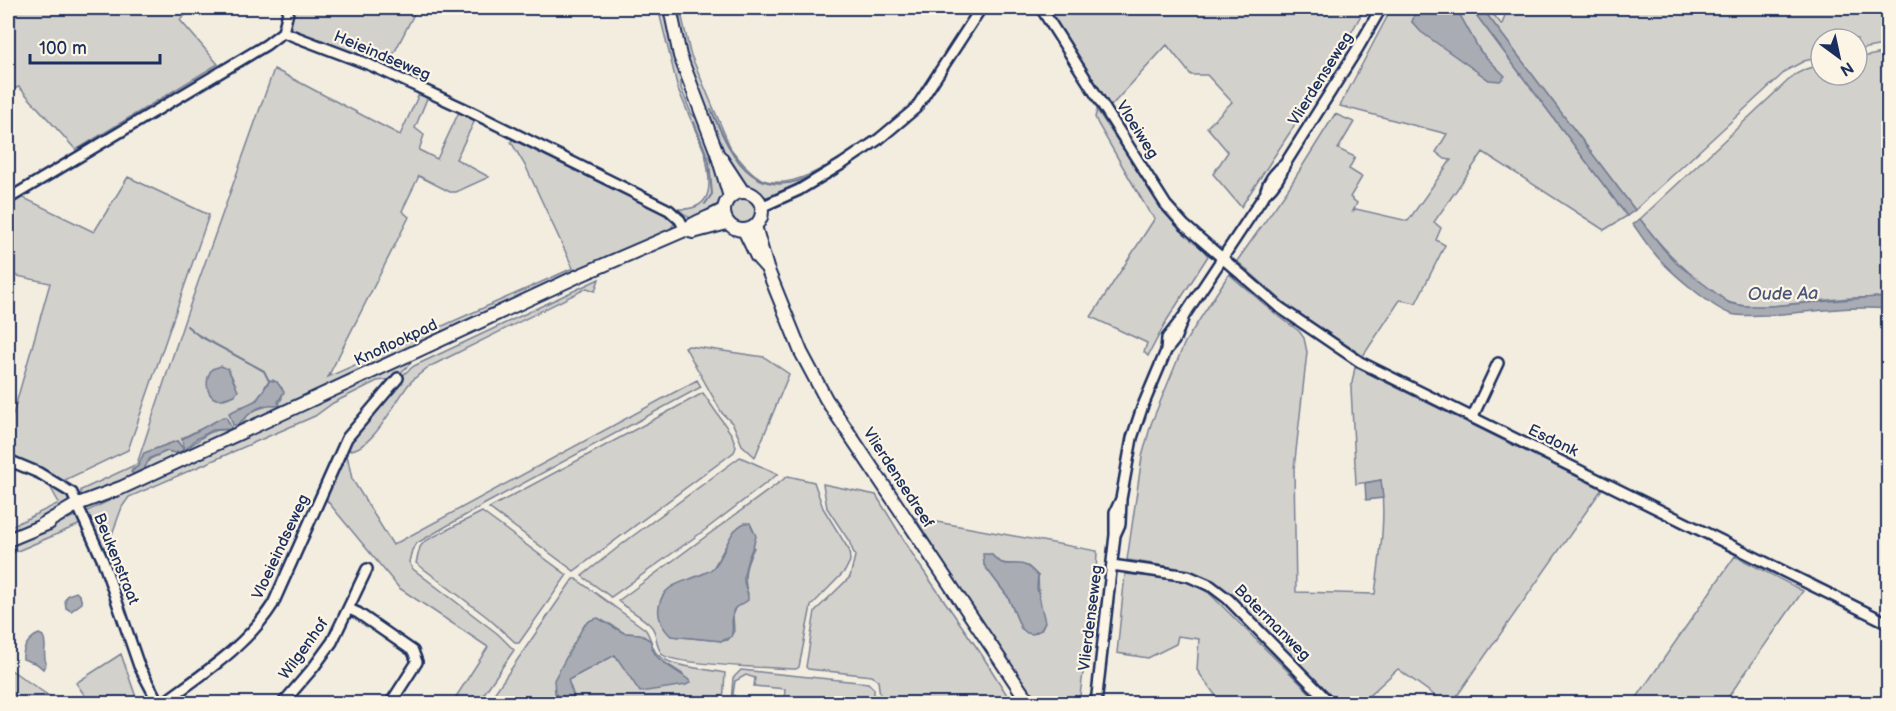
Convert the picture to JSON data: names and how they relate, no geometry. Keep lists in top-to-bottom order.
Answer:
{
  "streets": {
    "main road": ["Knoflookpad", "Vlierdensedreef"],
    "street": [
      "Heieindseweg",
      "Vlierdenseweg",
      "Vloeiweg",
      "Esdonk",
      "Vloeieindseweg",
      "Beukenstraat",
      "Botermanweg",
      "Wilgenhof"
    ]
  },
  "crossings": [
    ["Heieindseweg", "Knoflookpad"],
    ["Vlierdenseweg", "Vloeiweg"],
    ["Vlierdenseweg", "Esdonk"],
    ["Vlierdenseweg", "Botermanweg"],
    ["Vloeiweg", "Esdonk"],
    ["Knoflookpad", "Vlierdensedreef"],
    ["Knoflookpad", "Beukenstraat"],
    ["Vloeieindseweg", "Beukenstraat"]
  ],
  "water": ["Oude Aa"],
  "scale_bar": "100 m",
  "north": "bottom right"
}
